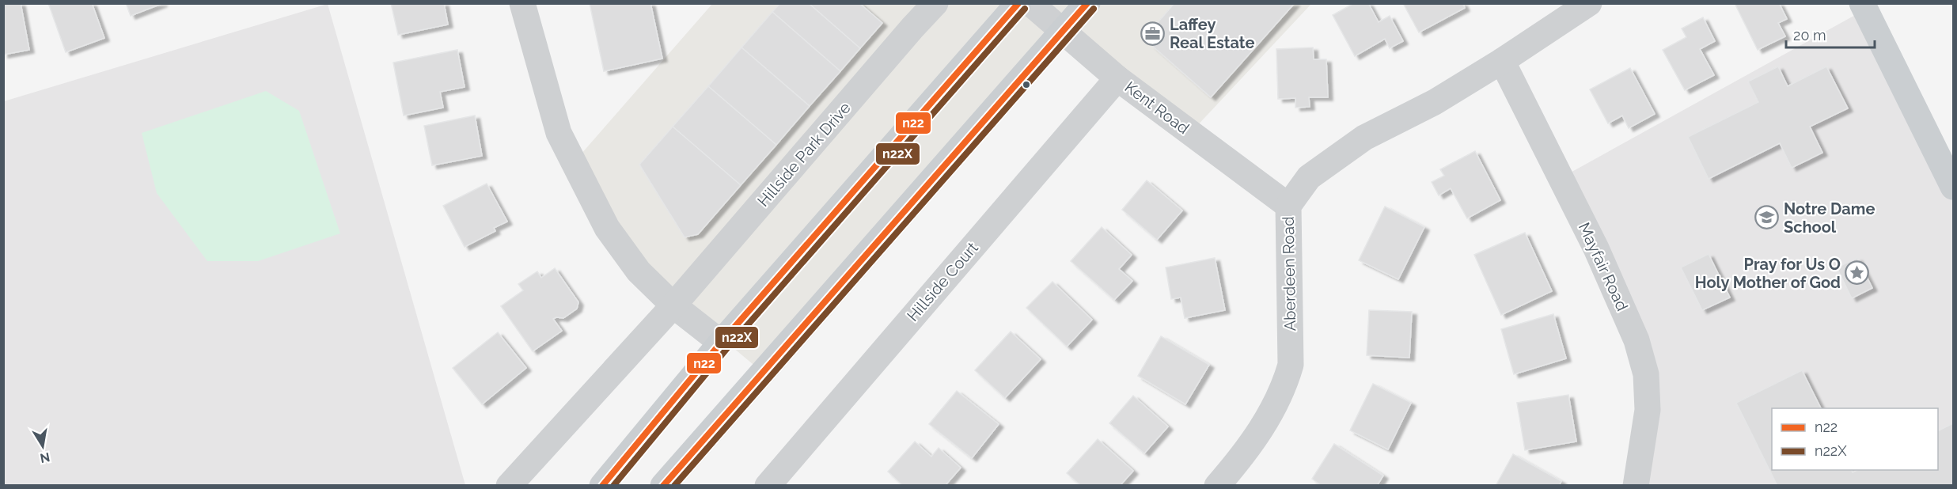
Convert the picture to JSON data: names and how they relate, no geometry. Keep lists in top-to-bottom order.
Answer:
{
  "streets": {
    "street": [
      "Kent Road",
      "Hillside Park Drive",
      "Mayfair Road",
      "Aberdeen Road",
      "Hillside Court"
    ]
  },
  "crossings": [
    ["Kent Road", "Aberdeen Road"],
    ["Kent Road", "Hillside Court"],
    ["Mayfair Road", "Aberdeen Road"]
  ],
  "places": {
    "office": ["Laffey Real Estate"],
    "school or university": ["Notre Dame School"],
    "place": ["Pray for Us O Holy Mother of God"]
  },
  "lines": ["transit line n22", "transit line n22X"],
  "legend": ["n22", "n22X"],
  "scale_bar": "20 m",
  "north": "bottom"
}
